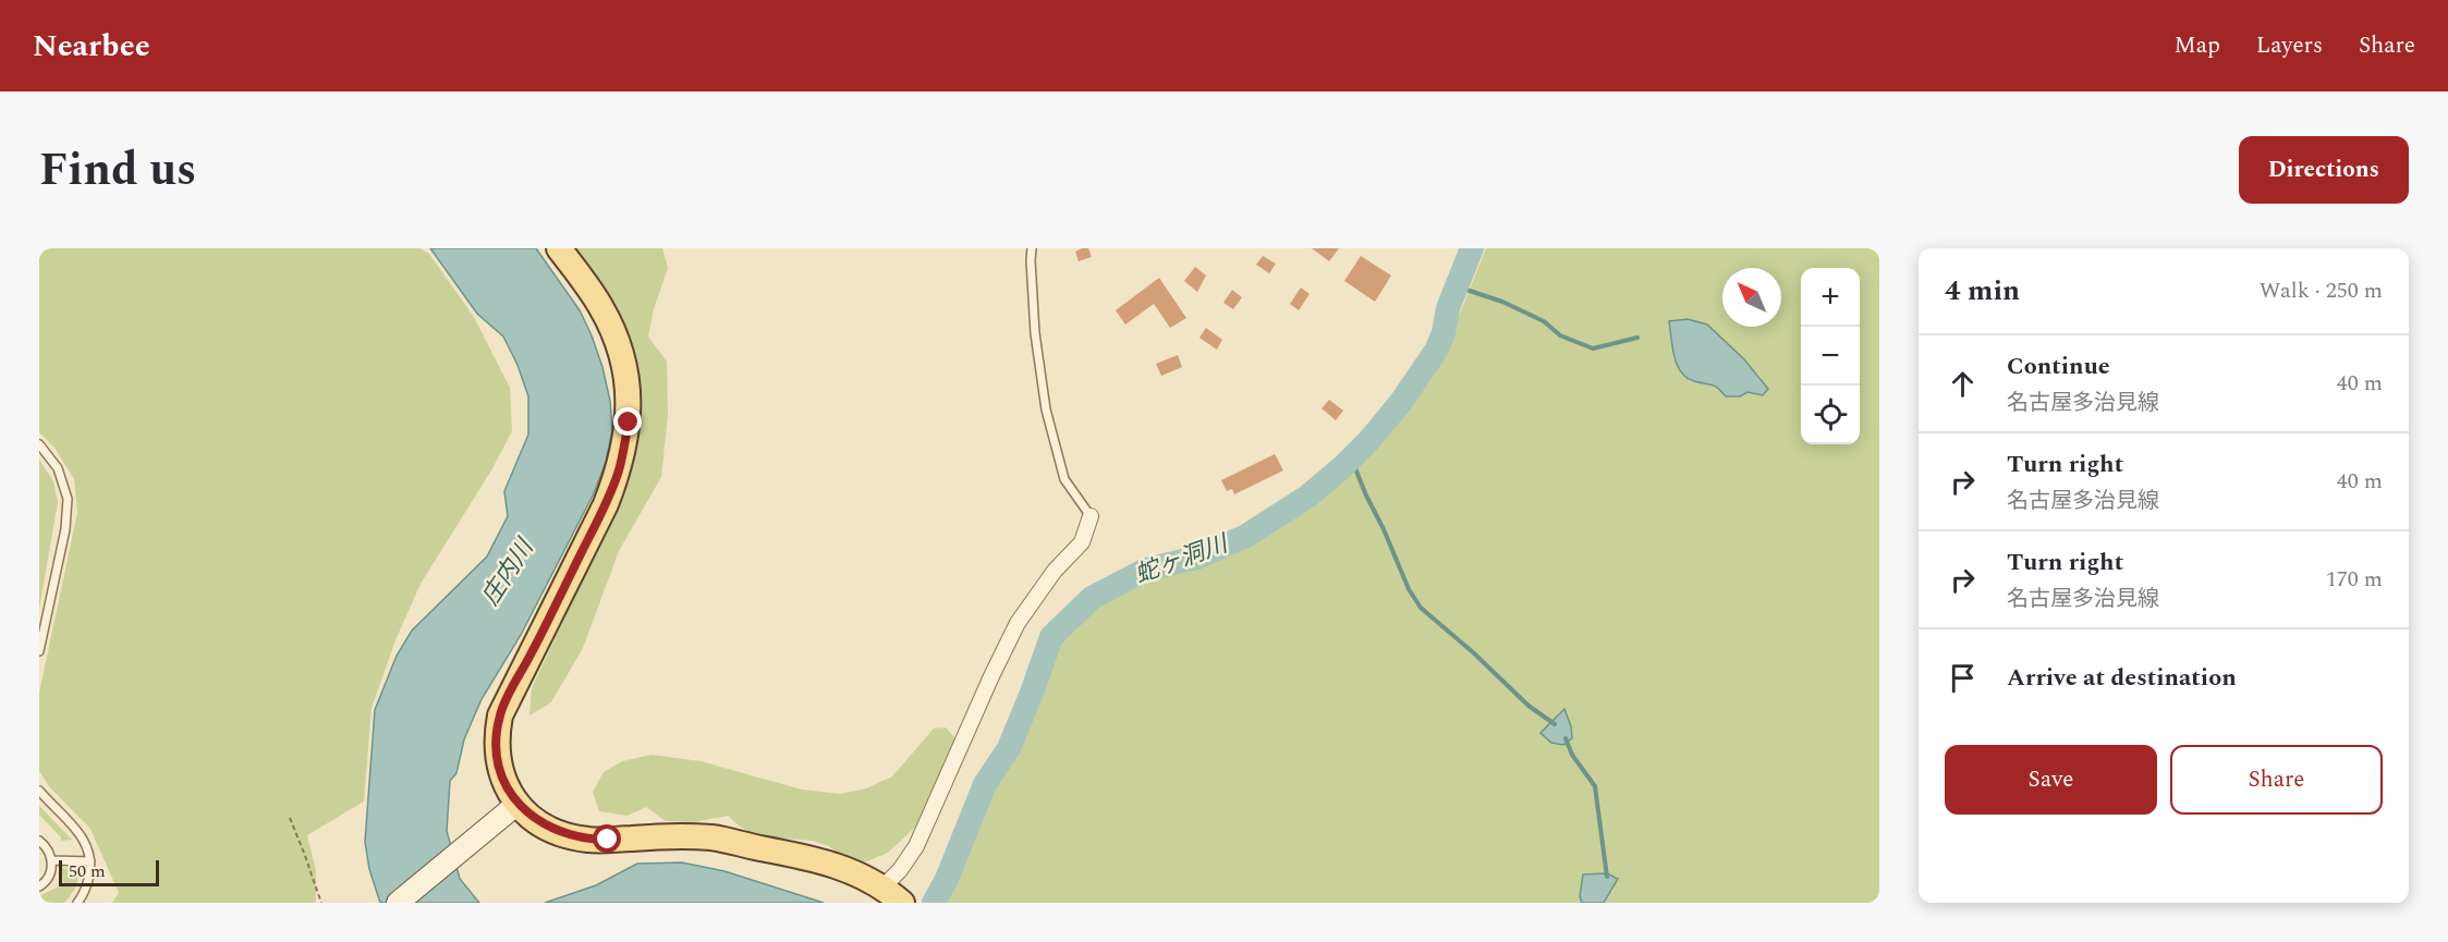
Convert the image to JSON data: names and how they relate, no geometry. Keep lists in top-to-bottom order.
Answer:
{
  "water": ["蛇ヶ洞川", "庄内川"],
  "scale_bar": "50 m",
  "north": "top left",
  "page": {
    "header": "Nearbee",
    "nav": ["Map", "Layers", "Share"],
    "title": "Find us",
    "buttons": [
      "Directions",
      ["Save", "Share"]
    ],
    "heading": ["4 min", "Walk · 250 m"],
    "map_buttons": ["+", "−"],
    "list": [
      ["Continue", "名古屋多治見線", "40 m"],
      ["Turn right", "名古屋多治見線", "40 m"],
      ["Turn right", "名古屋多治見線", "170 m"],
      "Arrive at destination"
    ],
    "scale": "50 m"
  }
}
